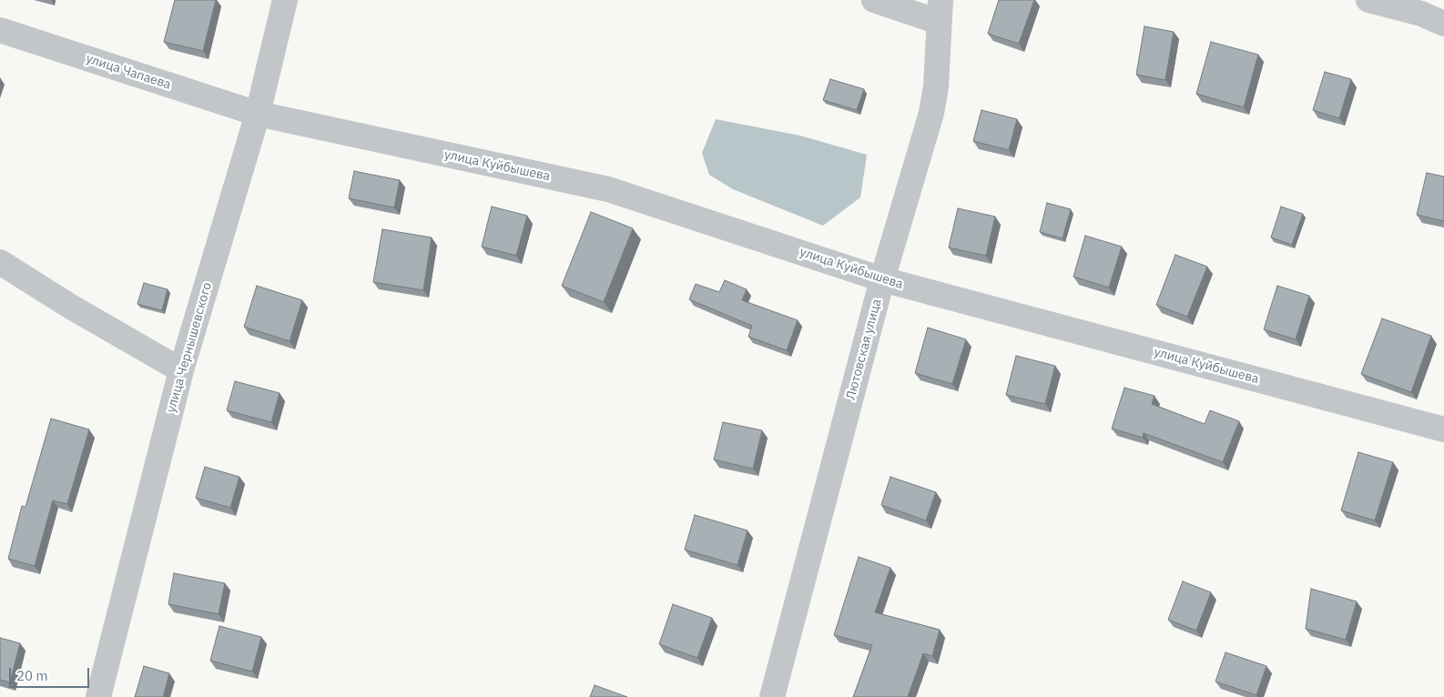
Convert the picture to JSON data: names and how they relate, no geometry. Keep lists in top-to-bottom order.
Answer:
{
  "streets": {
    "street": [
      "улица Чапаева",
      "улица Куйбышева",
      "улица Чернышевского",
      "Лютовская улица"
    ]
  },
  "crossings": [
    ["улица Чапаева", "улица Куйбышева"],
    ["улица Чапаева", "улица Чернышевского"],
    ["улица Куйбышева", "улица Чернышевского"],
    ["улица Куйбышева", "Лютовская улица"]
  ],
  "scale_bar": "20 m"
}
